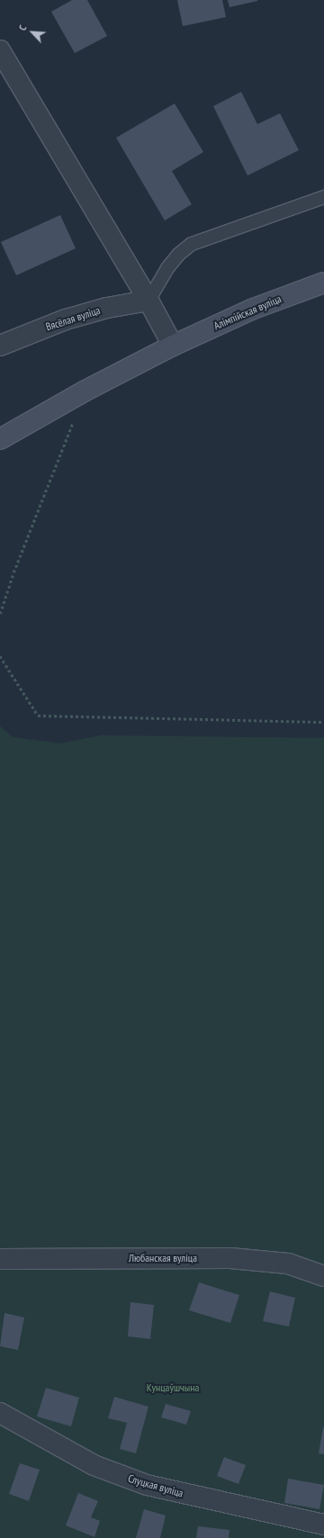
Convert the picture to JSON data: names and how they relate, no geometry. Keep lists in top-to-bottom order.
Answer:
{
  "streets": {
    "street": [
      "Алімпійская вуліца",
      "Вясёлая вуліца",
      "Любанская вуліца",
      "Слуцкая вуліца"
    ]
  },
  "parks": ["Кунцаўшчына"],
  "north": "top left"
}
